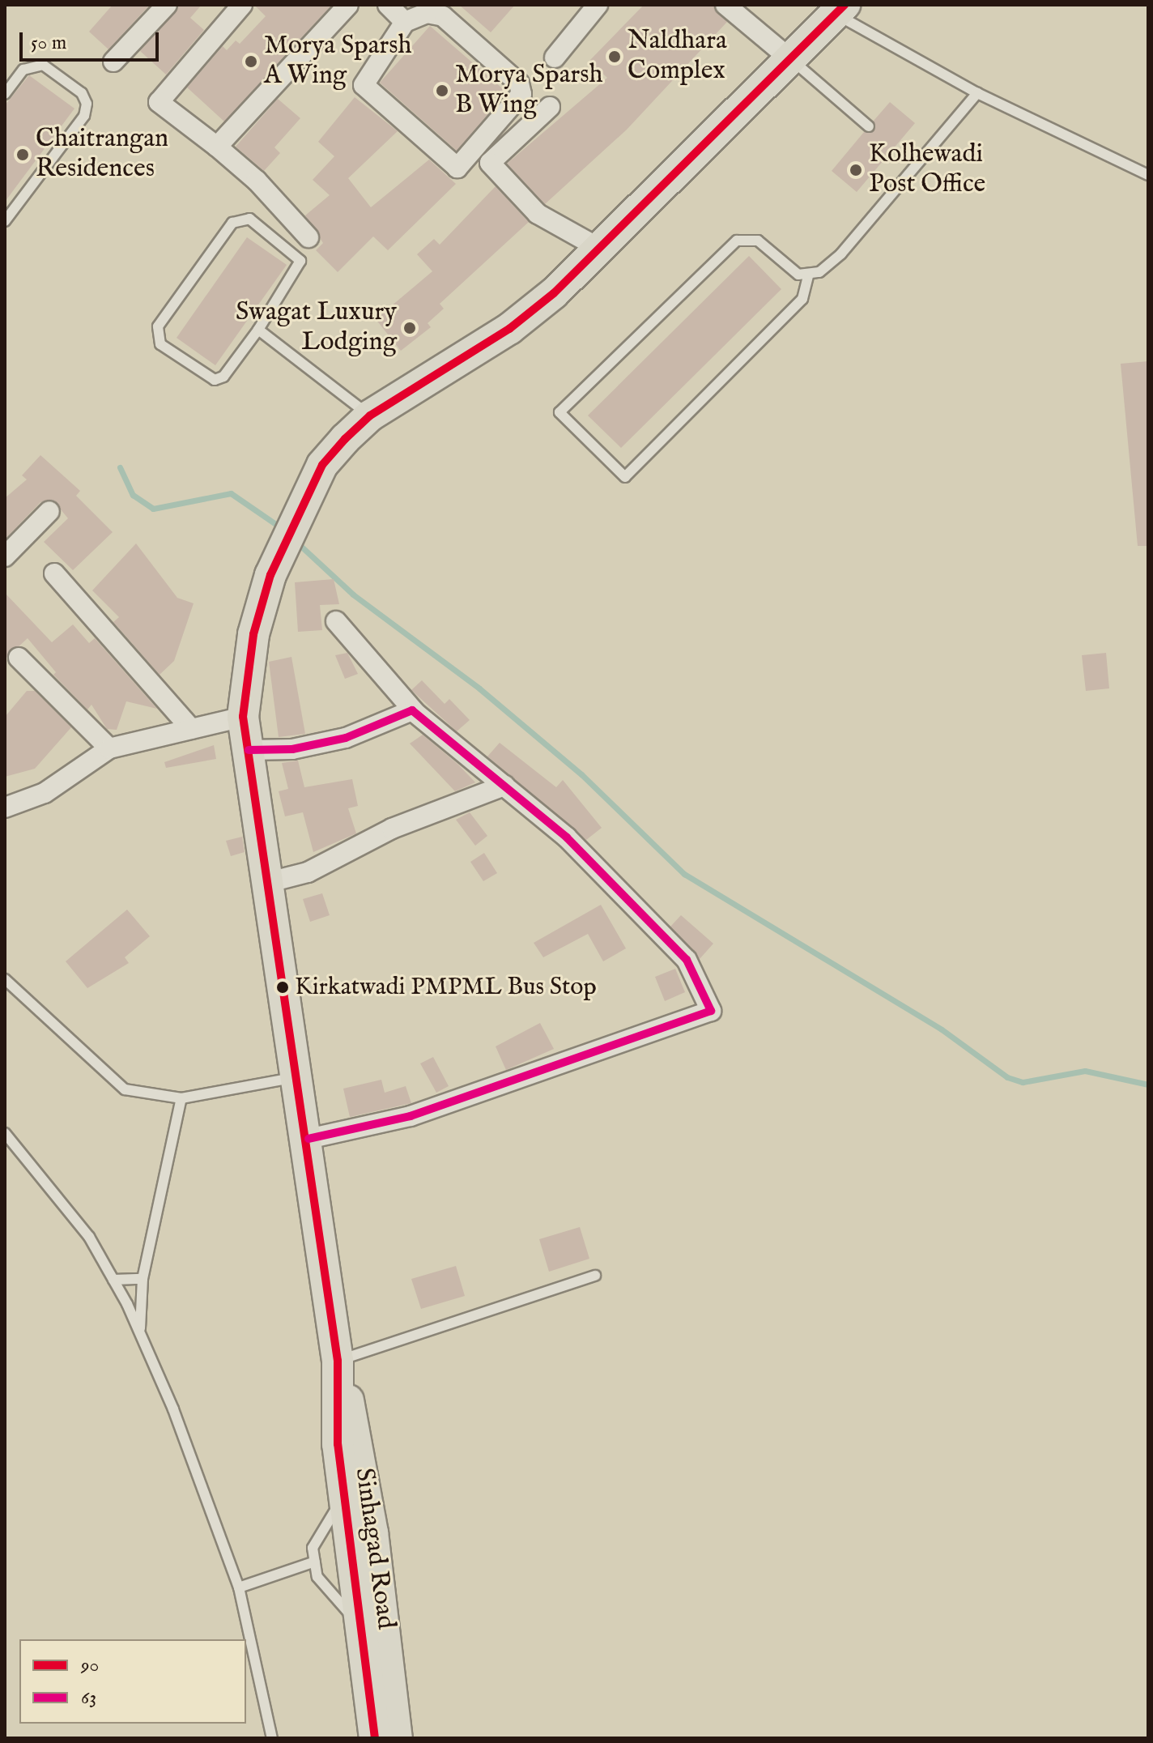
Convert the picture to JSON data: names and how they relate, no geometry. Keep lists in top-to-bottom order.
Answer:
{
  "streets": {
    "main road": ["Sinhagad Road"]
  },
  "places": [
    "Naldhara Complex",
    "Morya Sparsh A Wing",
    "Morya Sparsh B Wing",
    "Chaitrangan Residences",
    "Kolhewadi Post Office",
    "Swagat Luxury Lodging",
    "Kirkatwadi PMPML Bus Stop"
  ],
  "lines": ["transit line 90", "transit line 63"],
  "legend": ["90", "63"],
  "scale_bar": "50 m"
}
